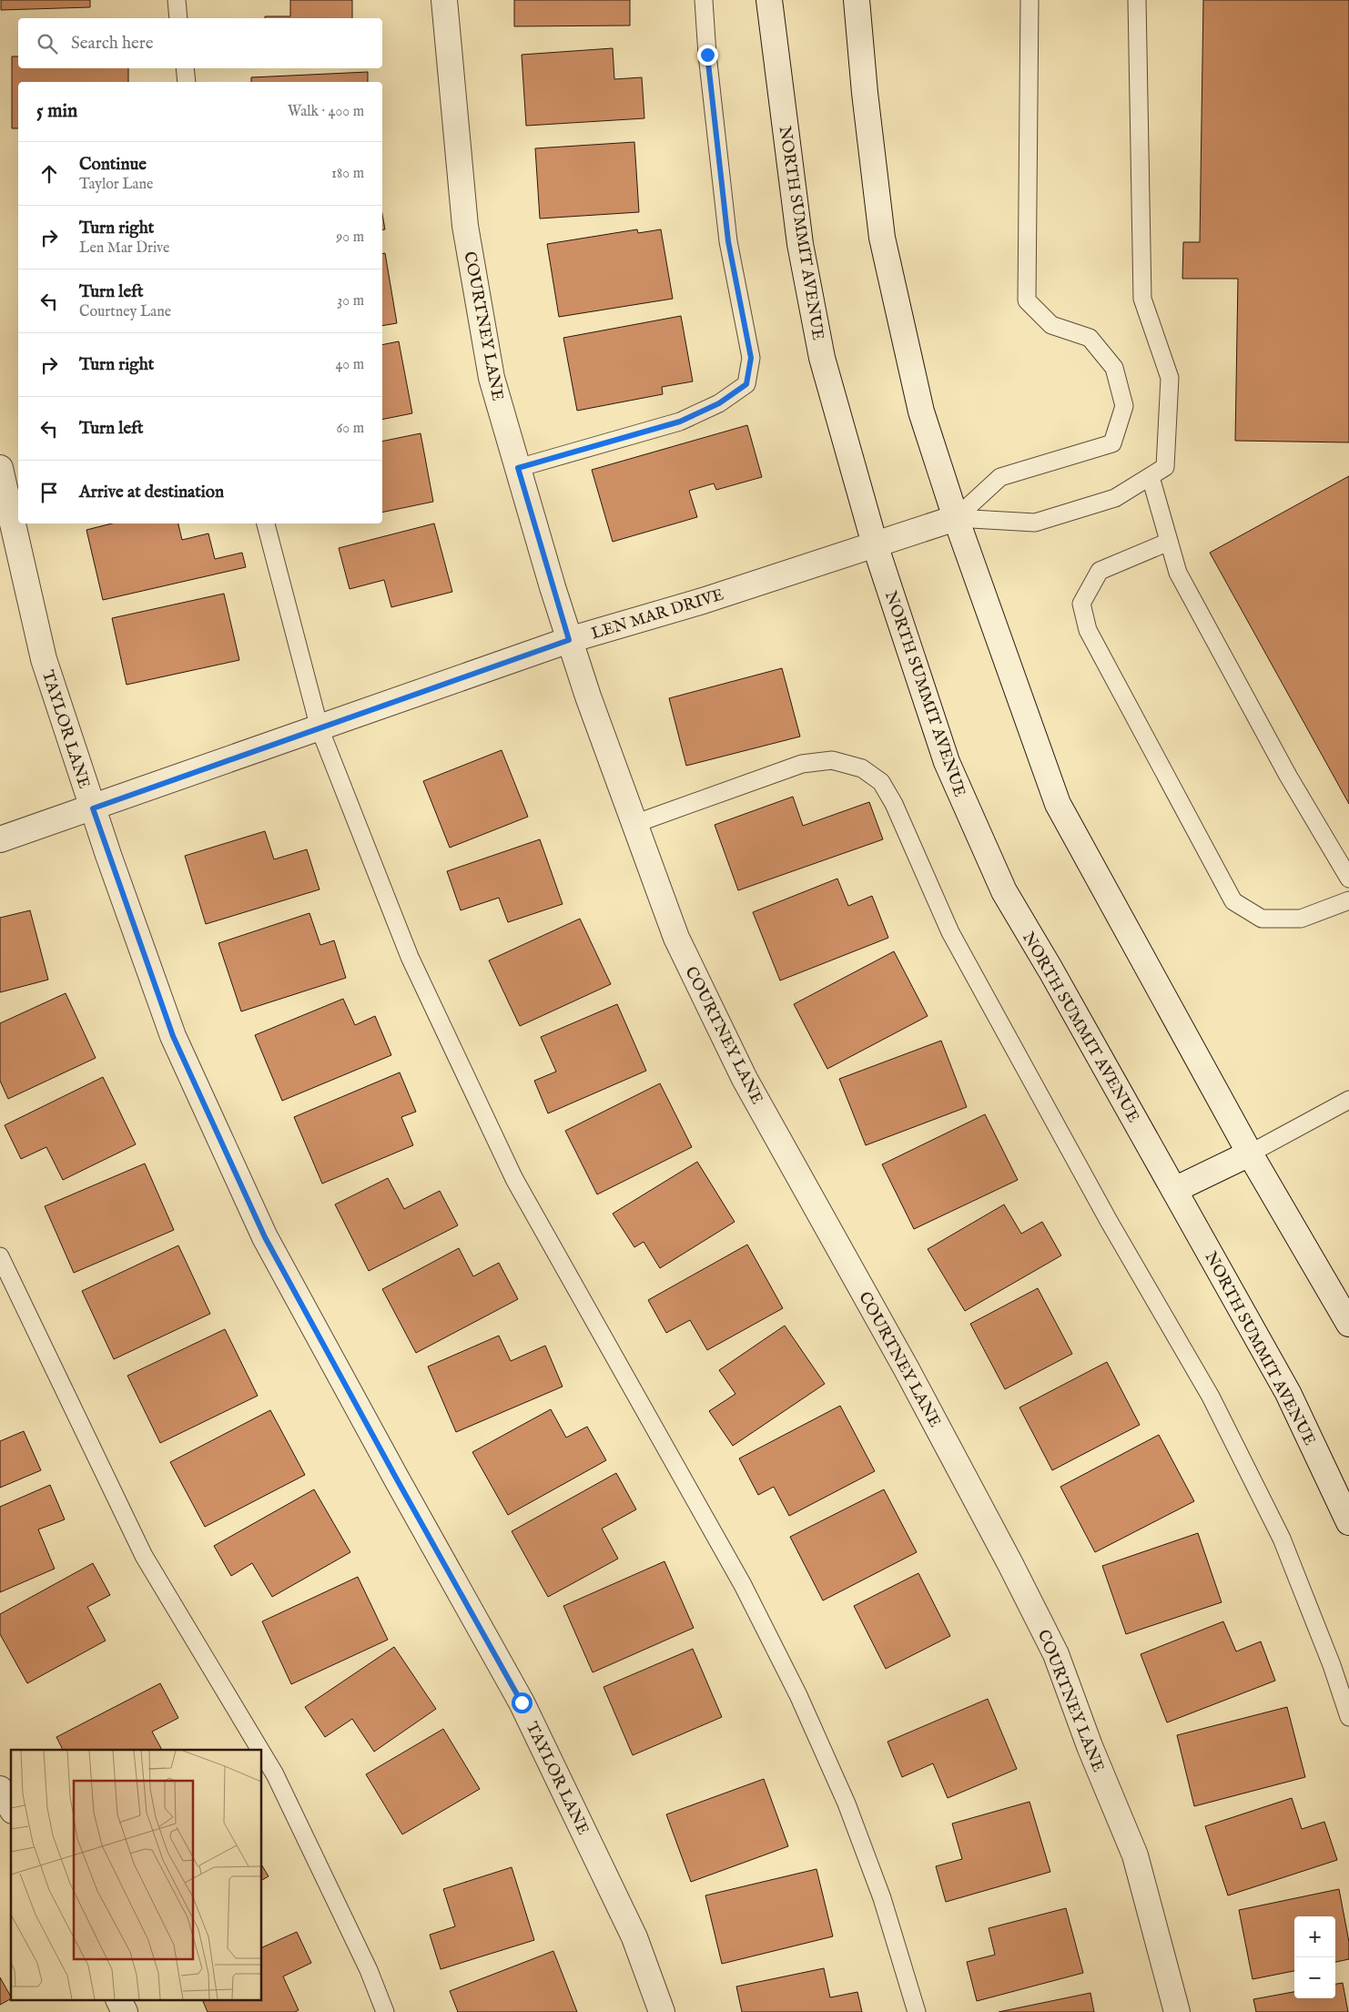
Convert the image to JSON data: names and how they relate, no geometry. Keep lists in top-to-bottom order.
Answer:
{
  "streets": {
    "street": [
      "NORTH SUMMIT AVENUE",
      "COURTNEY LANE",
      "LEN MAR DRIVE",
      "TAYLOR LANE"
    ]
  },
  "crossings": [
    ["NORTH SUMMIT AVENUE", "LEN MAR DRIVE"],
    ["COURTNEY LANE", "LEN MAR DRIVE"],
    ["LEN MAR DRIVE", "TAYLOR LANE"]
  ],
  "page": {
    "search": "Search here",
    "heading": ["5 min", "Walk · 400 m"],
    "list": [
      ["Continue", "Taylor Lane", "180 m"],
      ["Turn right", "Len Mar Drive", "90 m"],
      ["Turn left", "Courtney Lane", "30 m"],
      ["Turn right", "40 m"],
      ["Turn left", "60 m"],
      "Arrive at destination"
    ],
    "map_buttons": ["+", "−"]
  }
}
